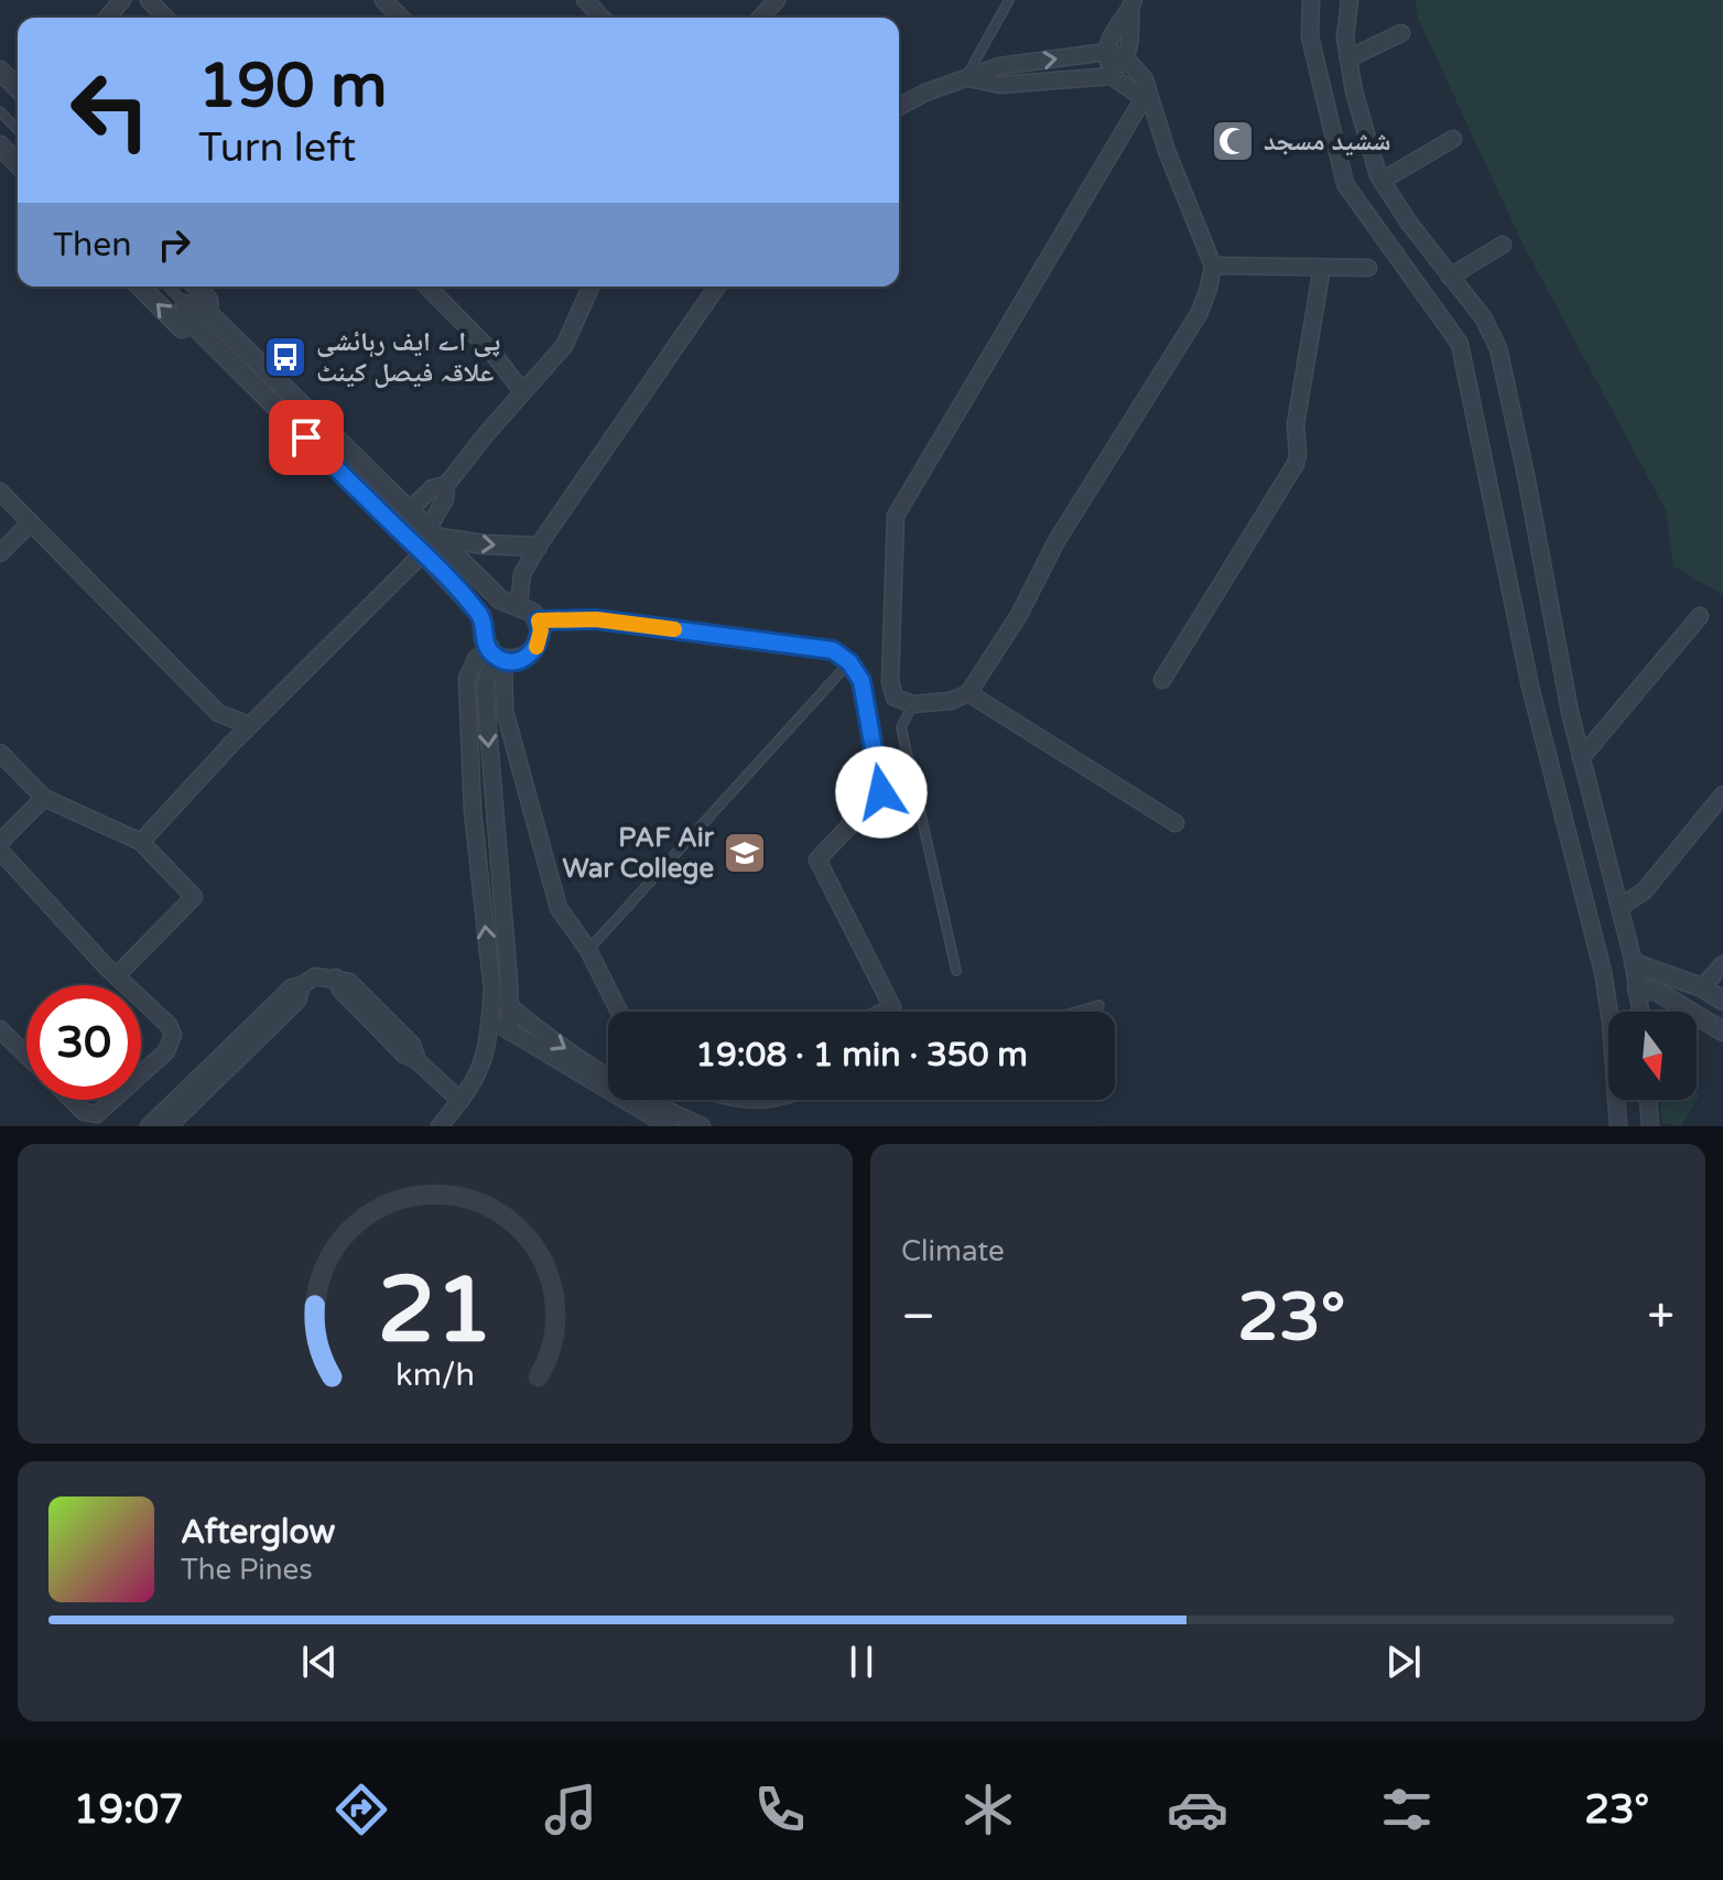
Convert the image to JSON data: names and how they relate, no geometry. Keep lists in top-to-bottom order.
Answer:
{
  "places": {
    "mosque": ["ششید مسجد"],
    "bus stop": ["پی اے ایف رہائشی علاقہ فیصل کینٹ"],
    "school or university": ["PAF Air War College"]
  },
  "north": "bottom",
  "page": {
    "turn": ["190 m", "Turn left"],
    "then": "Then",
    "limit": "30",
    "trip": "19:08 · 1 min · 350 m",
    "tile": "Climate",
    "heat": ["−", "23°", "+"],
    "song": ["Afterglow", "The Pines"],
    "tabs": ["19:07", "23°"],
    "gauge": ["21", "km/h"]
  }
}
